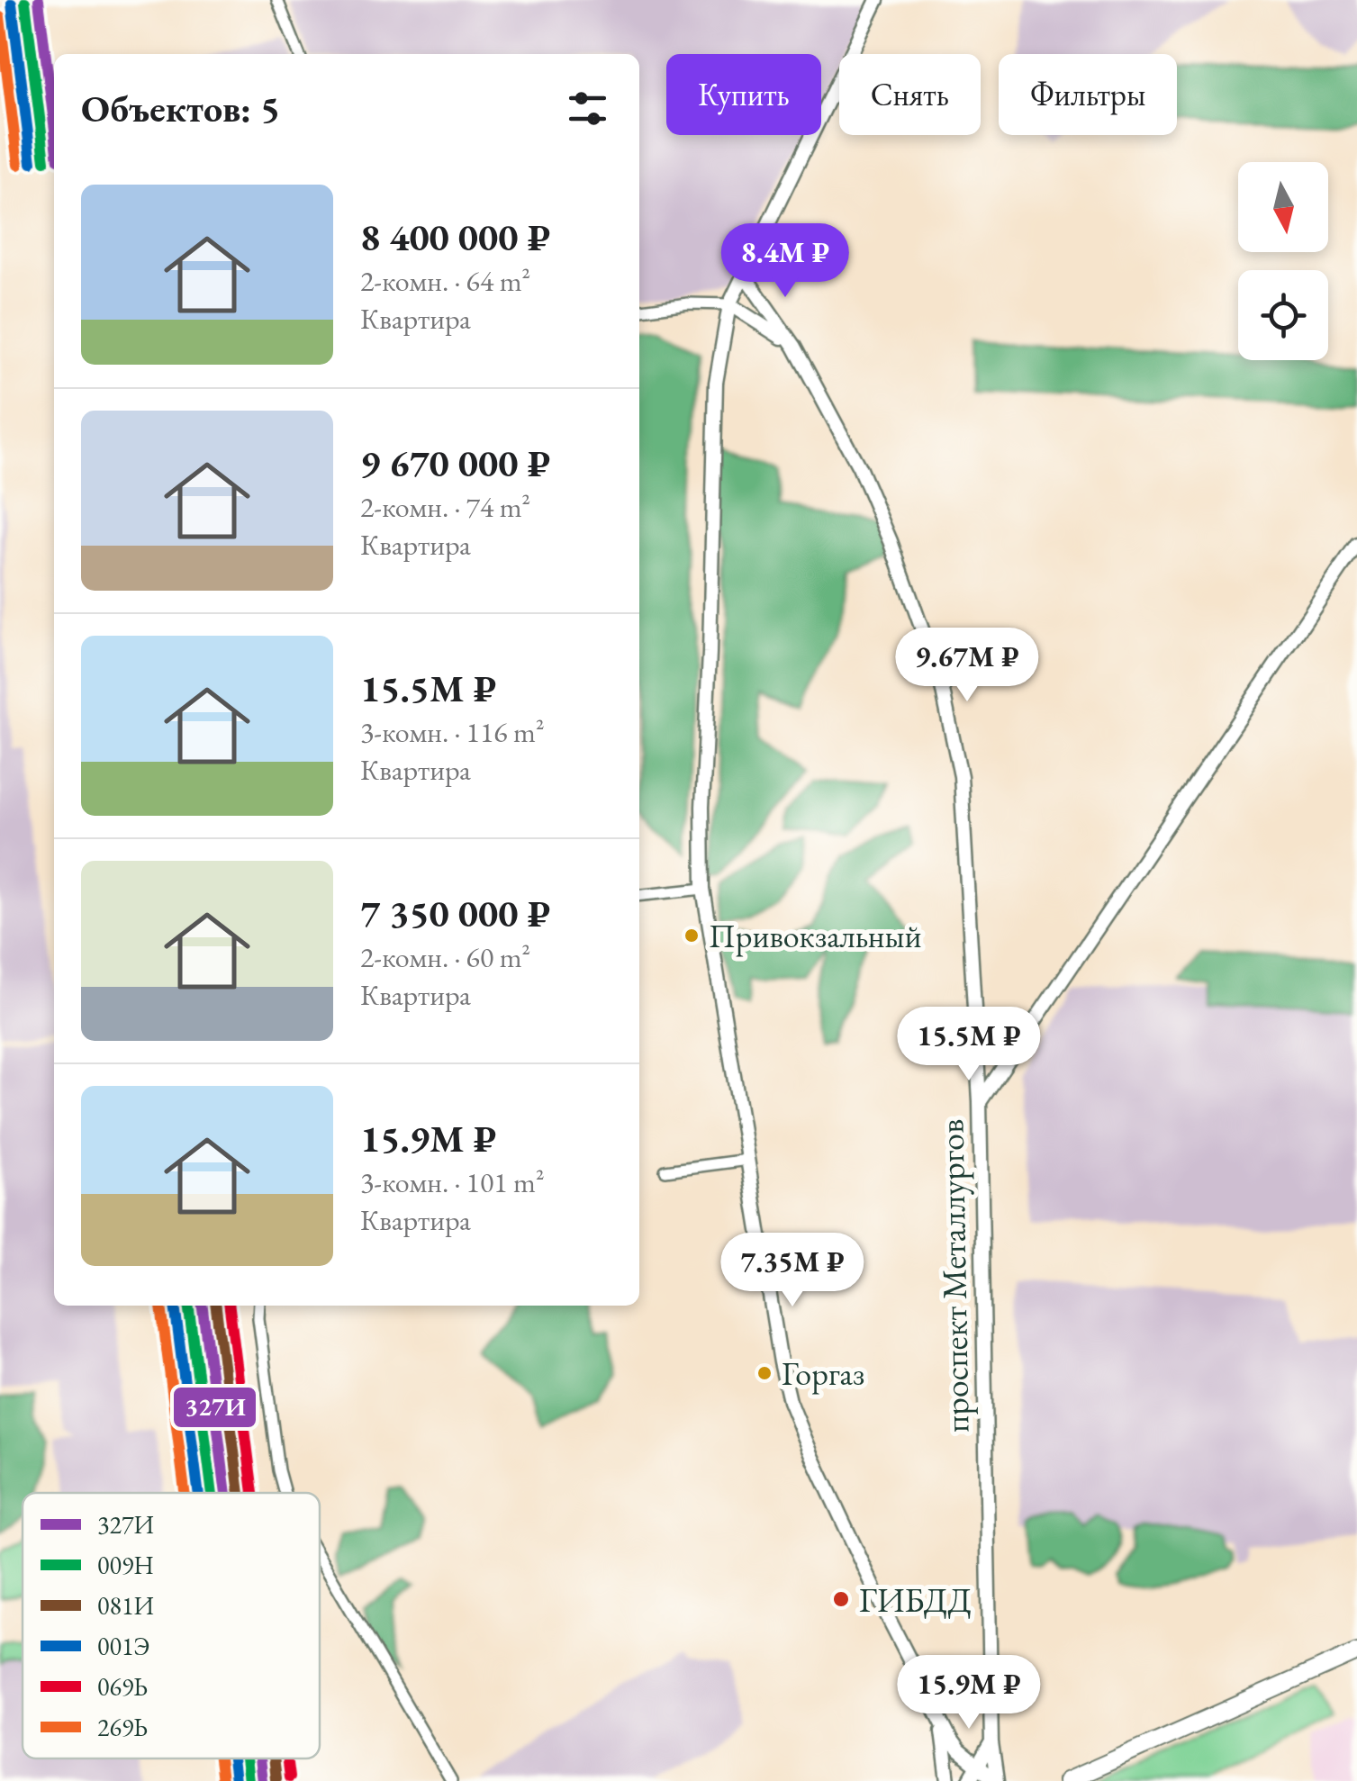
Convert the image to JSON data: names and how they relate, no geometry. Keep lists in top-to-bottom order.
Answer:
{
  "streets": {
    "street": ["проспект Металлургов"]
  },
  "places": ["Привокзальный", "Горгаз", "ГИБДД"],
  "lines": [
    "transit line 327И",
    "transit line 009Н",
    "transit line 001Э",
    "transit line 269Ь",
    "transit line 081И",
    "transit line 069Ь"
  ],
  "legend": [
    "327И",
    "009Н",
    "081И",
    "001Э",
    "069Ь",
    "269Ь"
  ],
  "north": "bottom",
  "page": {
    "chip": ["Купить", "Снять", "Фильтры"],
    "heading": "Объектов: 5",
    "list": [
      {
        "name": "8 400 000 ₽",
        "note": "2-комн. · 64 m² · Квартира"
      },
      {
        "name": "9 670 000 ₽",
        "note": "2-комн. · 74 m² · Квартира"
      },
      {
        "name": "15.5M ₽",
        "note": "3-комн. · 116 m² · Квартира"
      },
      {
        "name": "7 350 000 ₽",
        "note": "2-комн. · 60 m² · Квартира"
      },
      {
        "name": "15.9M ₽",
        "note": "3-комн. · 101 m² · Квартира"
      }
    ],
    "price": [
      "8.4M ₽",
      "9.67M ₽",
      "15.5M ₽",
      "7.35M ₽",
      "15.9M ₽"
    ]
  }
}
